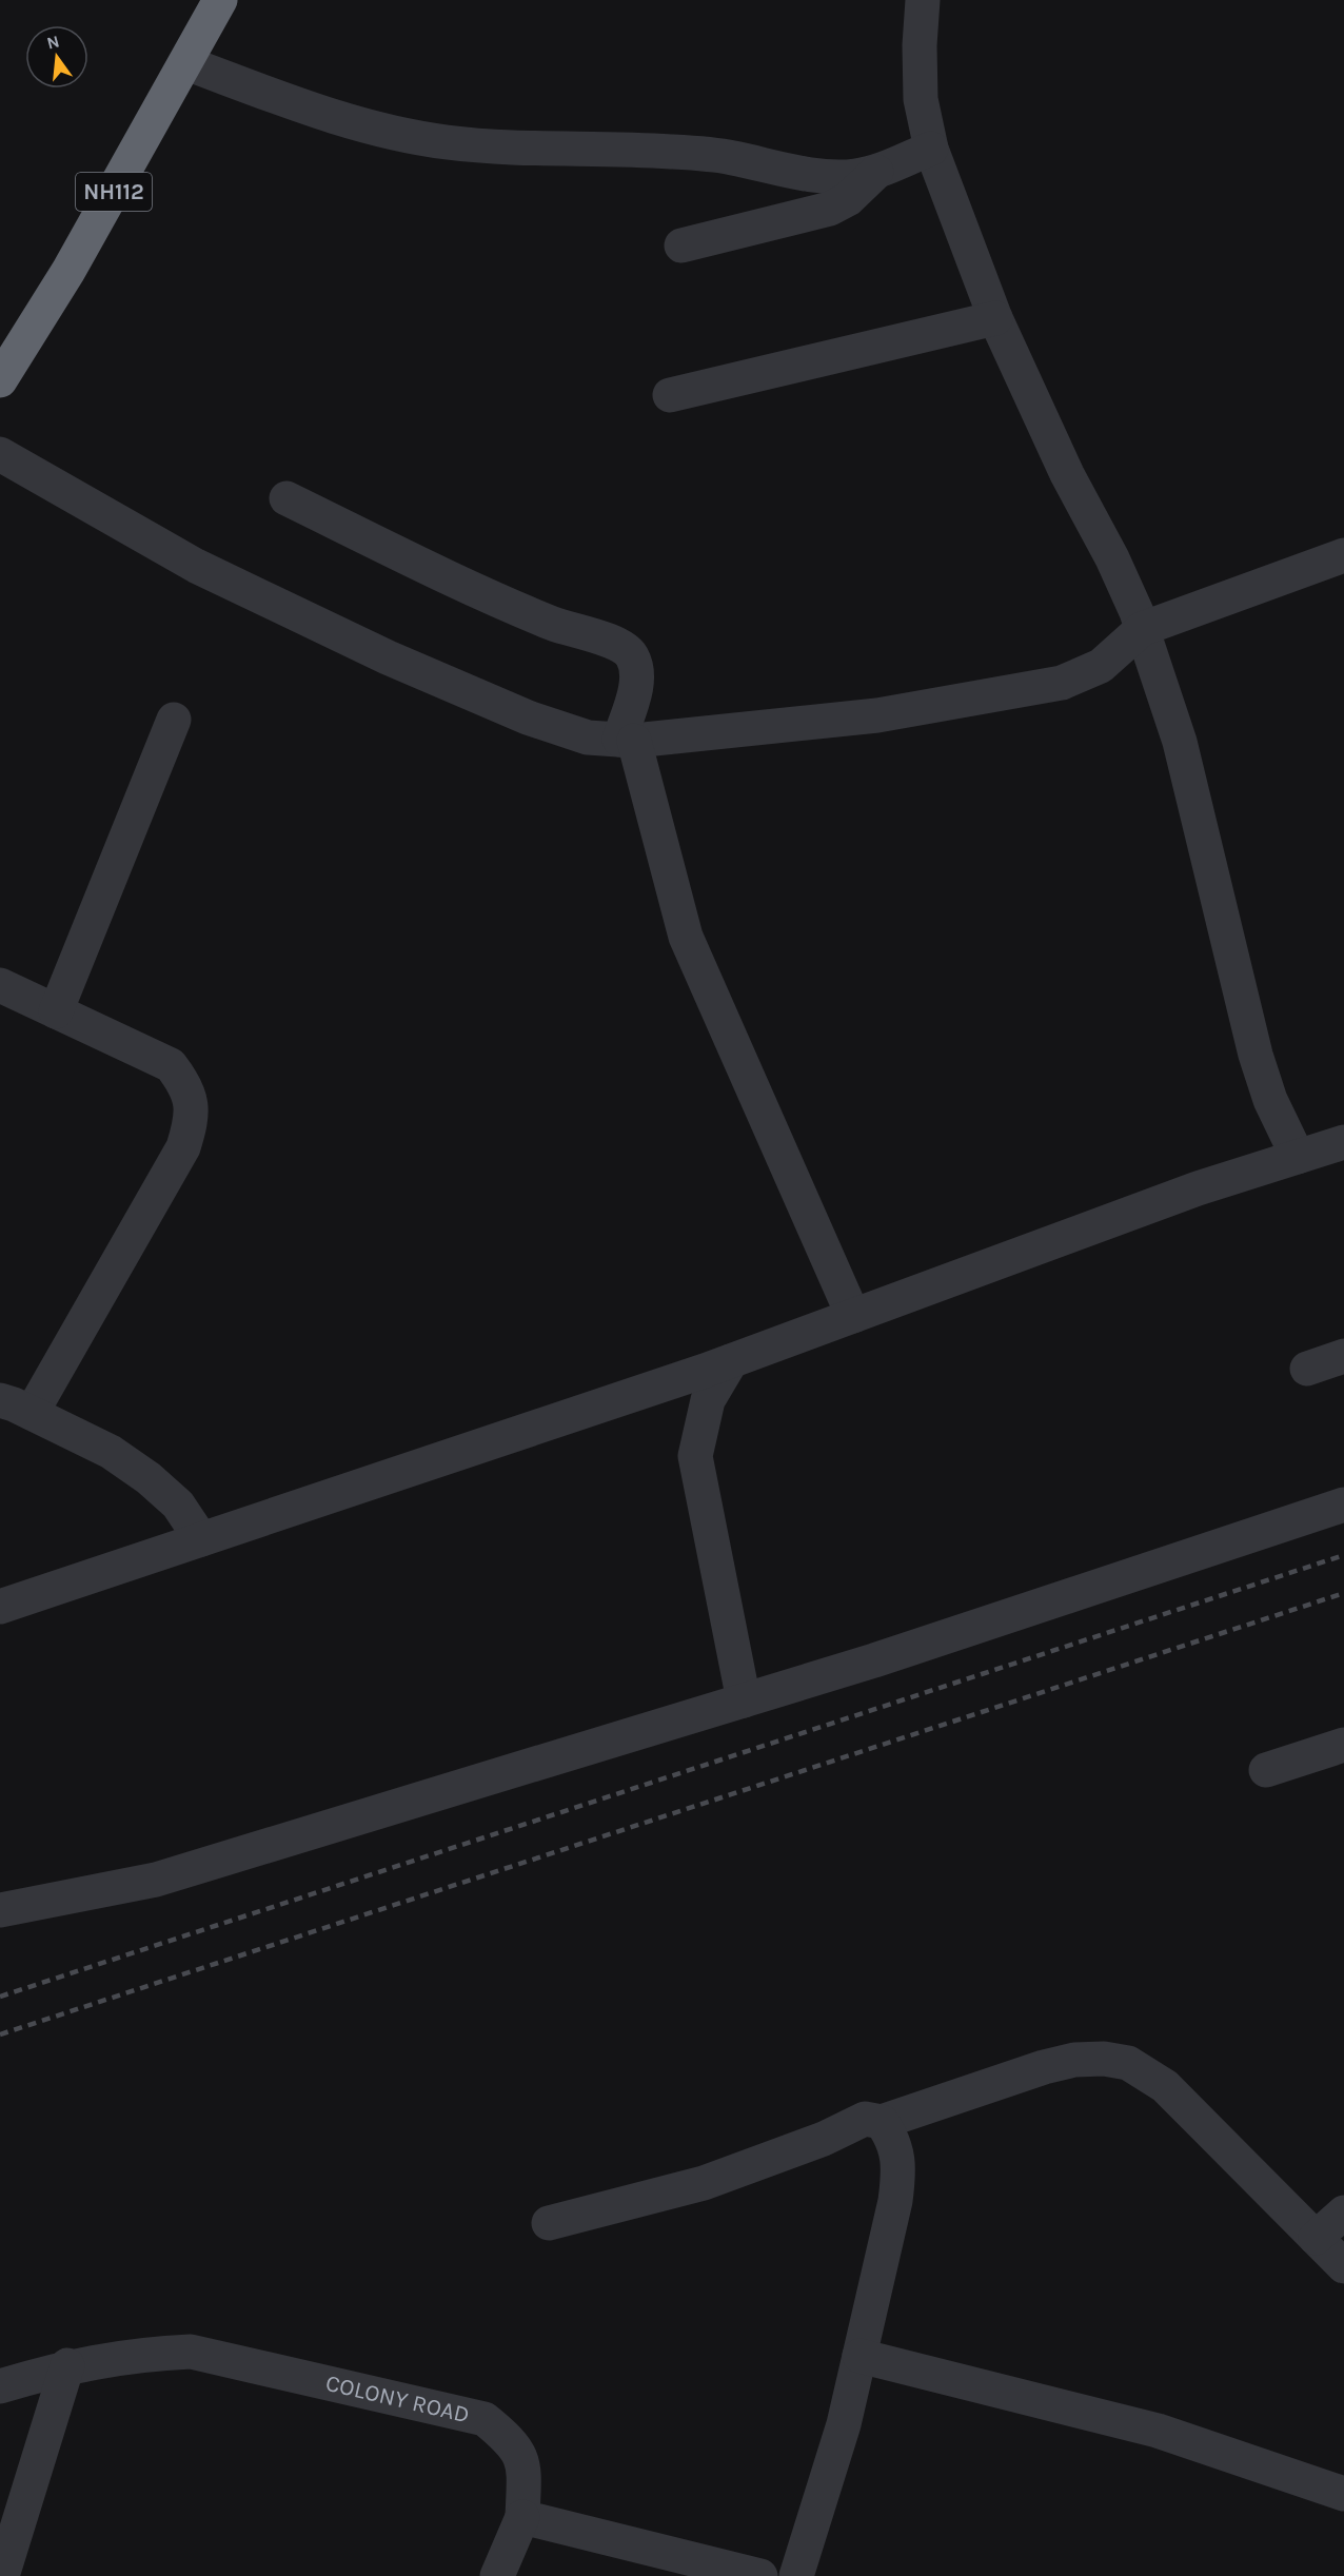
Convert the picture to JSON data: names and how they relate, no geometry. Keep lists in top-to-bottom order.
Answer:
{
  "streets": {
    "highway": ["NH112"],
    "street": ["COLONY ROAD"]
  },
  "north": "top"
}
